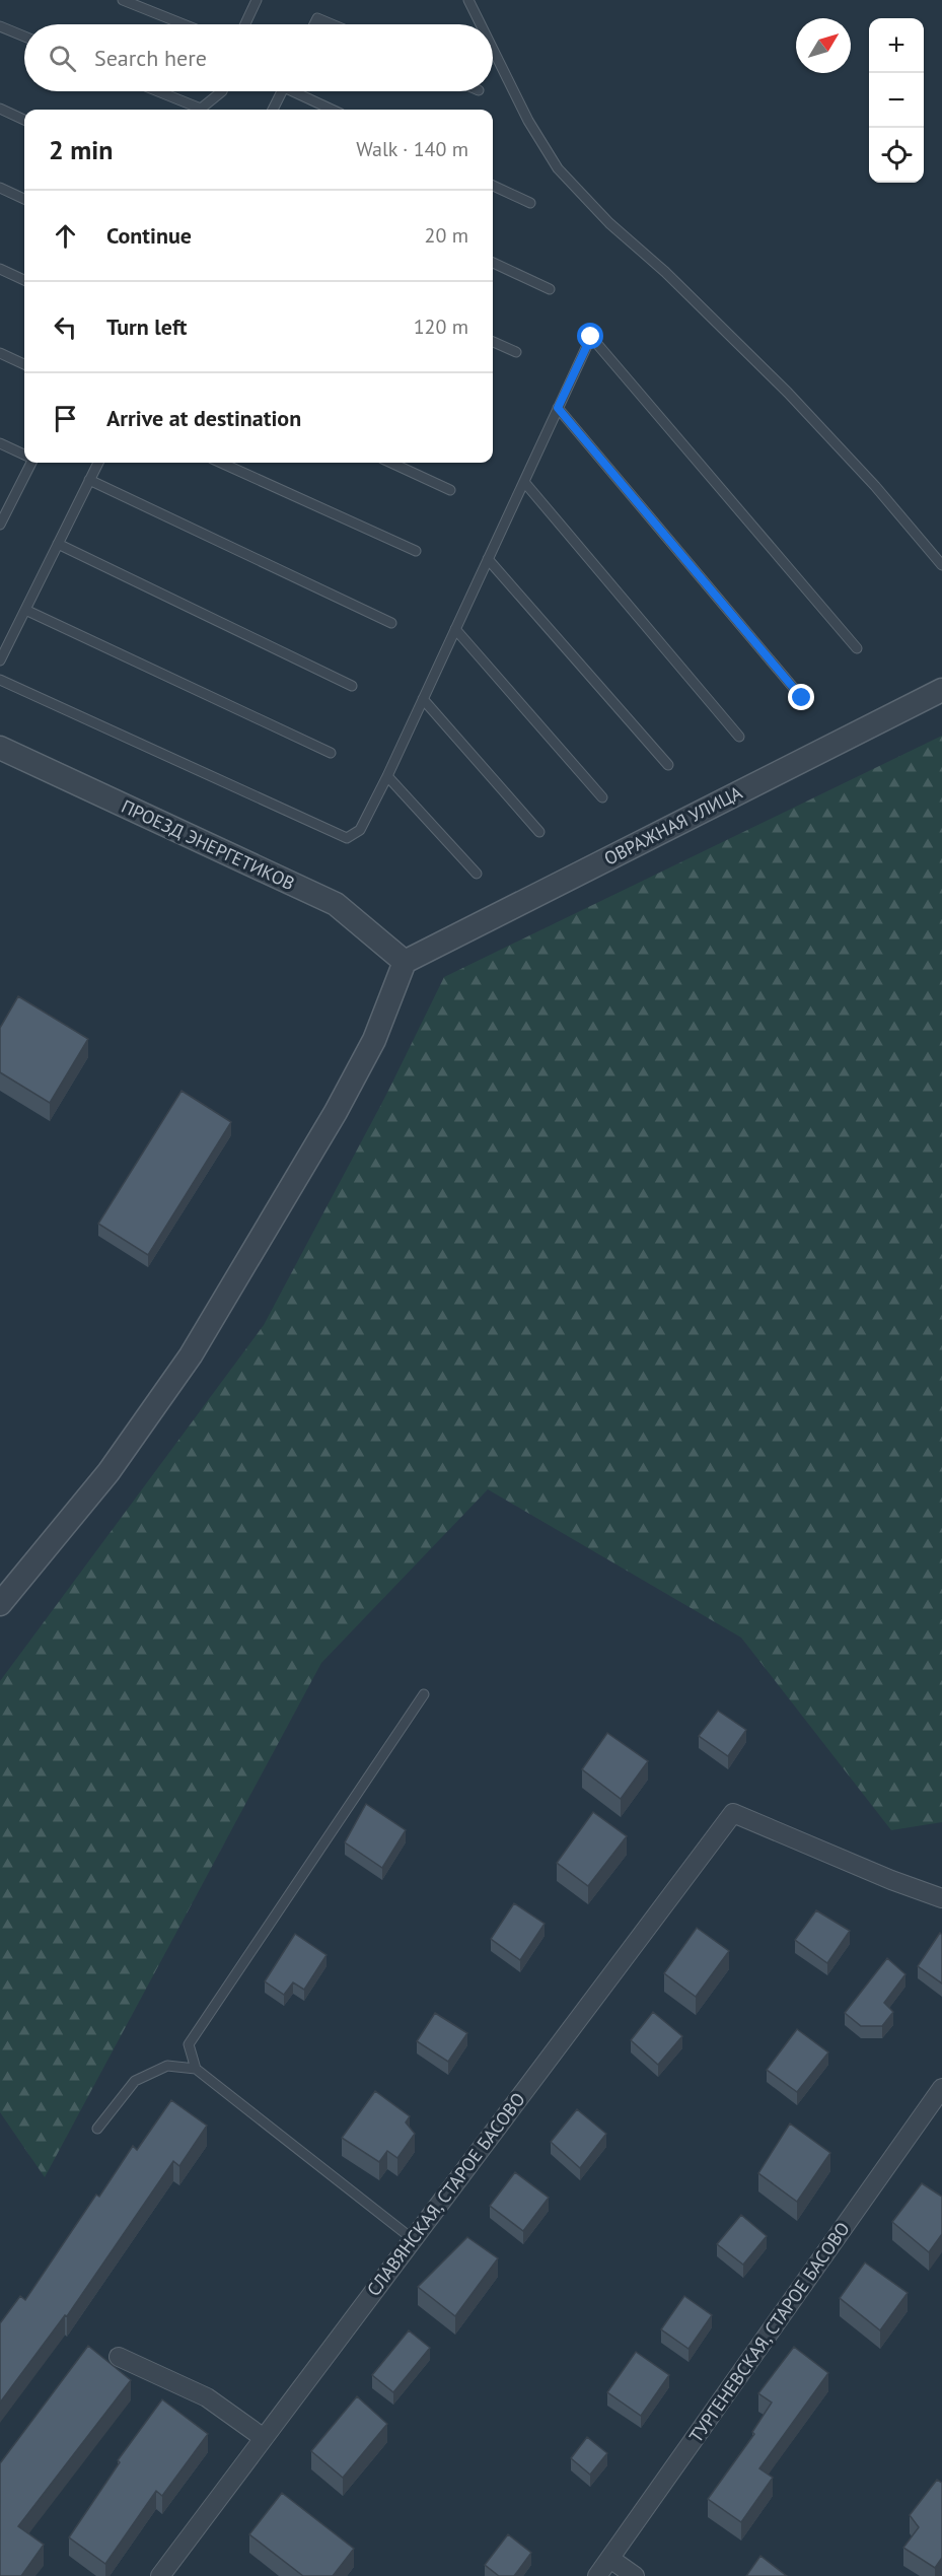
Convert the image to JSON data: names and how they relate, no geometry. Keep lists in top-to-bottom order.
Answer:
{
  "streets": {
    "street": [
      "ОВРАЖНАЯ УЛИЦА",
      "ПРОЕЗД ЭНЕРГЕТИКОВ",
      "СЛАВЯНСКАЯ, СТАРОЕ БАСОВО",
      "ТУРГЕНЕВСКАЯ, СТАРОЕ БАСОВО"
    ]
  },
  "crossings": [
    ["ОВРАЖНАЯ УЛИЦА", "ПРОЕЗД ЭНЕРГЕТИКОВ"]
  ],
  "north": "top right",
  "page": {
    "map_buttons": ["+", "−"],
    "search": "Search here",
    "heading": ["2 min", "Walk · 140 m"],
    "list": [
      ["Continue", "20 m"],
      ["Turn left", "120 m"],
      "Arrive at destination"
    ]
  }
}
